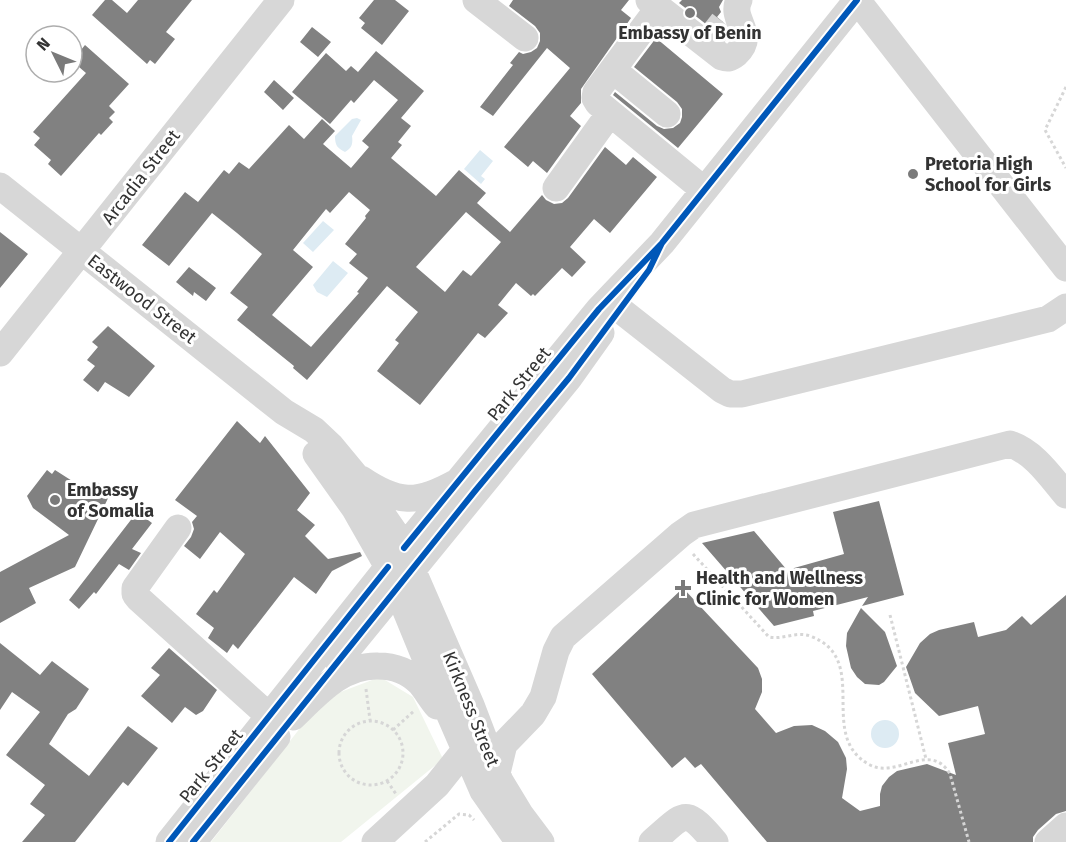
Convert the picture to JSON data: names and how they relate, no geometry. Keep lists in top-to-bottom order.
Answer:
{
  "streets": {
    "street": [
      "Arcadia Street",
      "Eastwood Street",
      "Park Street",
      "Kirkness Street"
    ]
  },
  "crossings": [
    ["Arcadia Street", "Eastwood Street"],
    ["Eastwood Street", "Park Street"],
    ["Eastwood Street", "Kirkness Street"],
    ["Park Street", "Kirkness Street"]
  ],
  "places": {
    "other": ["Embassy of Benin", "Pretoria High School for Girls", "Embassy of Somalia"],
    "health": ["Health and Wellness Clinic for Women"]
  },
  "north": "top left"
}
